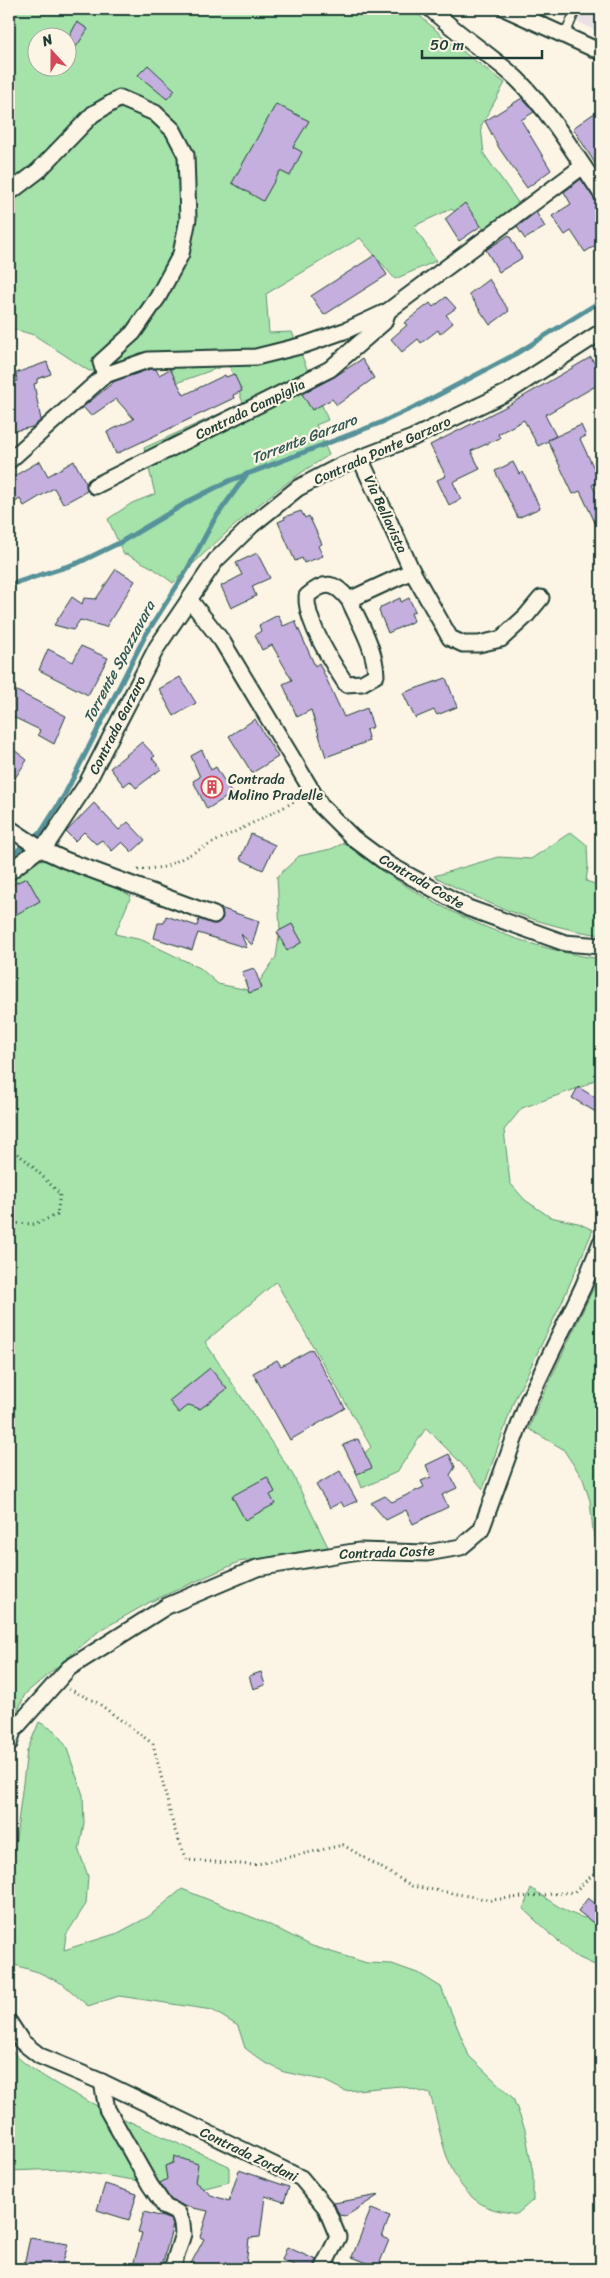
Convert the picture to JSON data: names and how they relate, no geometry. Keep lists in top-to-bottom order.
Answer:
{
  "streets": {
    "street": [
      "Contrada Campiglia",
      "Contrada Ponte Garzaro",
      "Via Bellavista",
      "Contrada Garzaro",
      "Contrada Coste",
      "Contrada Zordani"
    ]
  },
  "crossings": [
    ["Contrada Ponte Garzaro", "Via Bellavista"],
    ["Contrada Ponte Garzaro", "Contrada Garzaro"],
    ["Contrada Ponte Garzaro", "Contrada Coste"],
    ["Contrada Garzaro", "Contrada Coste"]
  ],
  "water": ["Torrente Garzaro", "Torrente Spazzavara"],
  "places": {
    "building": ["Contrada Molino Pradelle"]
  },
  "scale_bar": "50 m",
  "north": "top"
}
